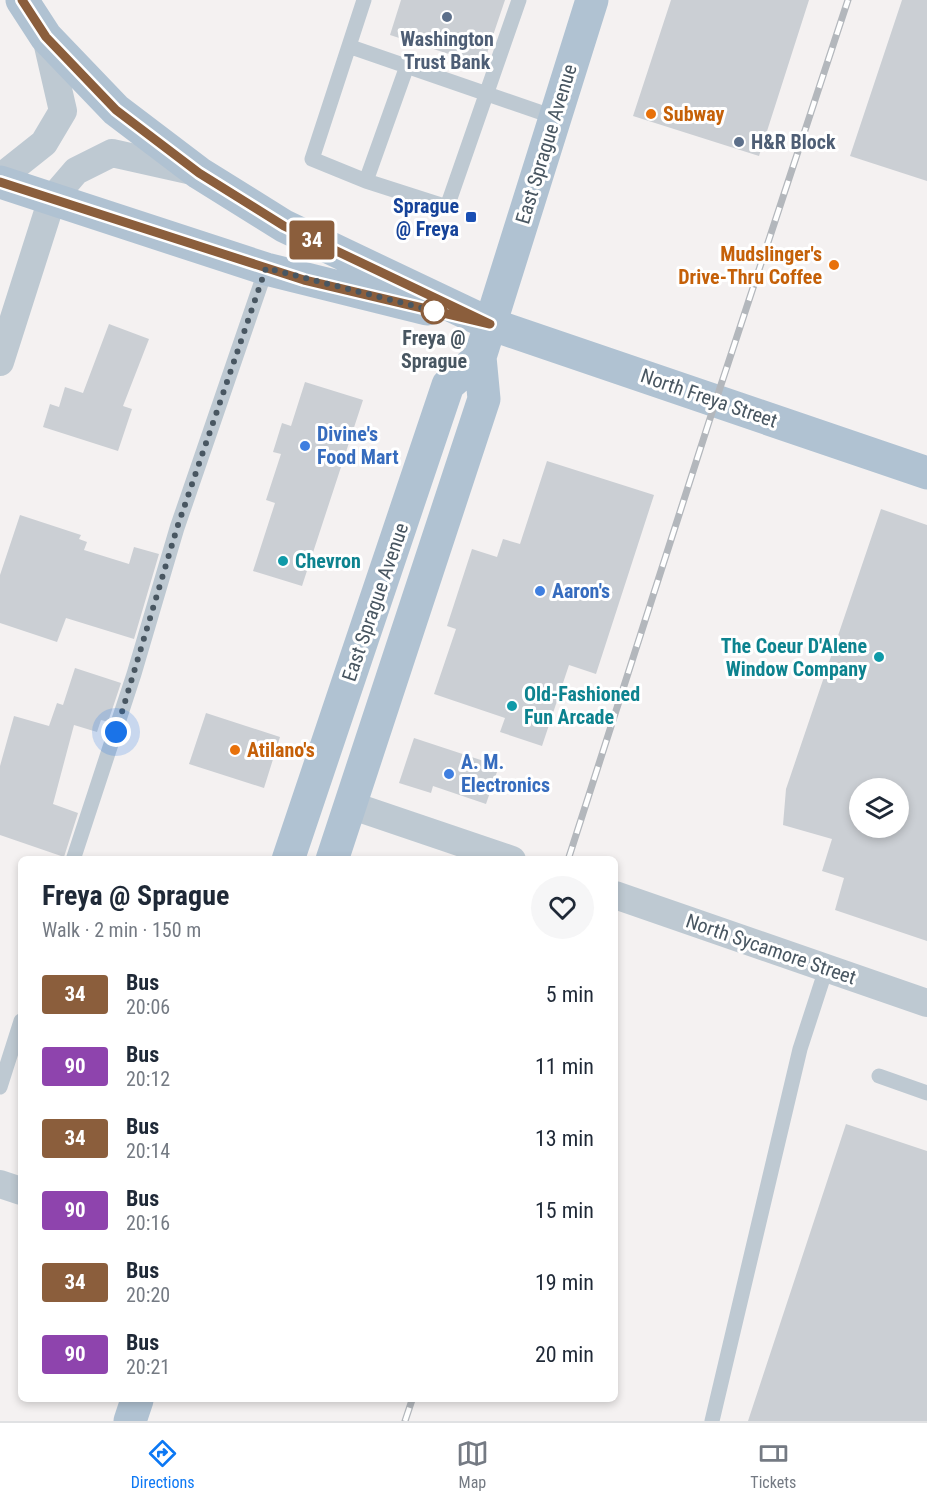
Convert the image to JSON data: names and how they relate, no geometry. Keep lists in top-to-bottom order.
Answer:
{
  "streets": {
    "main road": ["East Sprague Avenue", "North Freya Street"],
    "street": ["North Sycamore Street"]
  },
  "crossings": [
    ["East Sprague Avenue", "North Freya Street"]
  ],
  "places": {
    "other": [
      "Washington Trust Bank",
      "Subway",
      "H&R Block",
      "Mudslinger's Drive-Thru Coffee",
      "Freya @ Sprague",
      "Divine's Food Mart",
      "Chevron",
      "Aaron's",
      "The Coeur D'Alene Window Company",
      "Old-Fashioned Fun Arcade",
      "Atilano's",
      "A. M. Electronics"
    ],
    "transit": ["Sprague @ Freya"]
  },
  "lines": ["bus line 34"],
  "page": {
    "on_map": "34",
    "heading": ["Freya @ Sprague", "Walk · 2 min · 150 m"],
    "list": [
      {
        "mark": "34",
        "name": "Bus",
        "note": "20:06",
        "value": "5 min"
      },
      {
        "mark": "90",
        "name": "Bus",
        "note": "20:12",
        "value": "11 min"
      },
      {
        "mark": "34",
        "name": "Bus",
        "note": "20:14",
        "value": "13 min"
      },
      {
        "mark": "90",
        "name": "Bus",
        "note": "20:16",
        "value": "15 min"
      },
      {
        "mark": "34",
        "name": "Bus",
        "note": "20:20",
        "value": "19 min"
      },
      {
        "mark": "90",
        "name": "Bus",
        "note": "20:21",
        "value": "20 min"
      }
    ],
    "tabs": ["Directions", "Map", "Tickets"]
  }
}
